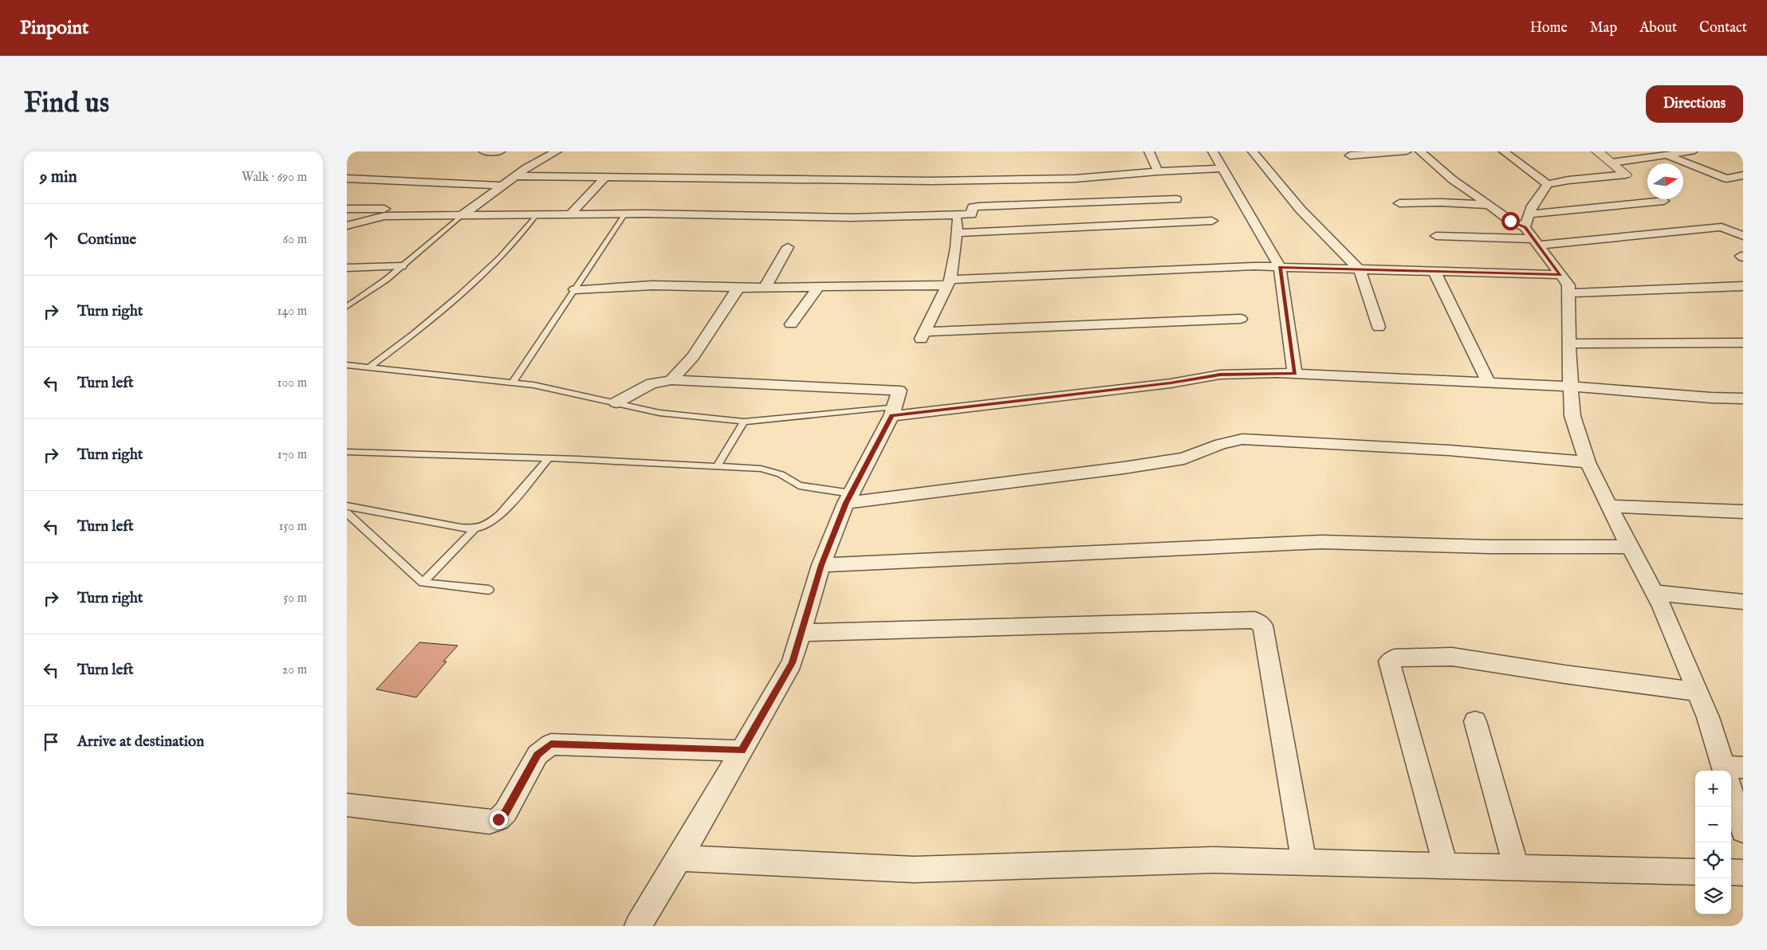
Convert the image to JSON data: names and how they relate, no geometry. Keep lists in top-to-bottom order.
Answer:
{
  "north": "right",
  "page": {
    "header": "Pinpoint",
    "nav": [
      "Home",
      "Map",
      "About",
      "Contact"
    ],
    "buttons": "Directions",
    "title": "Find us",
    "heading": ["9 min", "Walk · 690 m"],
    "list": [
      ["Continue", "60 m"],
      ["Turn right", "140 m"],
      ["Turn left", "100 m"],
      ["Turn right", "170 m"],
      ["Turn left", "150 m"],
      ["Turn right", "50 m"],
      ["Turn left", "20 m"],
      "Arrive at destination"
    ],
    "map_buttons": ["+", "−"]
  }
}
